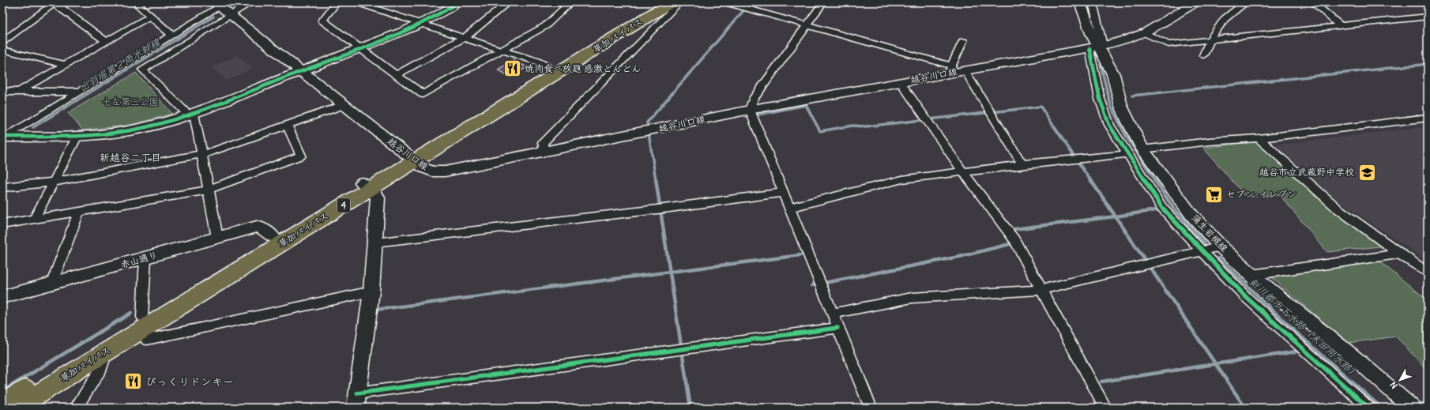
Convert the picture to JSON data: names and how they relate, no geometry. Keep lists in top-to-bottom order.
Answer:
{
  "streets": {
    "highway": ["草加バイパス", "4"],
    "main road": ["越谷川口線", "蒲生岩槻線", "赤山通り"]
  },
  "crossings": [
    ["草加バイパス", "越谷川口線"],
    ["草加バイパス", "赤山通り"],
    ["越谷川口線", "蒲生岩槻線"]
  ],
  "districts": ["新越谷二丁目"],
  "water": ["出羽堀第２雨水幹線", "新川都市下水路（末田用水路）"],
  "parks": ["七左第三公園"],
  "places": {
    "restaurant": ["焼肉食べ放題 感激どんどん", "びっくりドンキー"],
    "school or university": ["越谷市立武蔵野中学校"],
    "supermarket": ["セブン-イレブン"]
  },
  "north": "bottom left"
}
